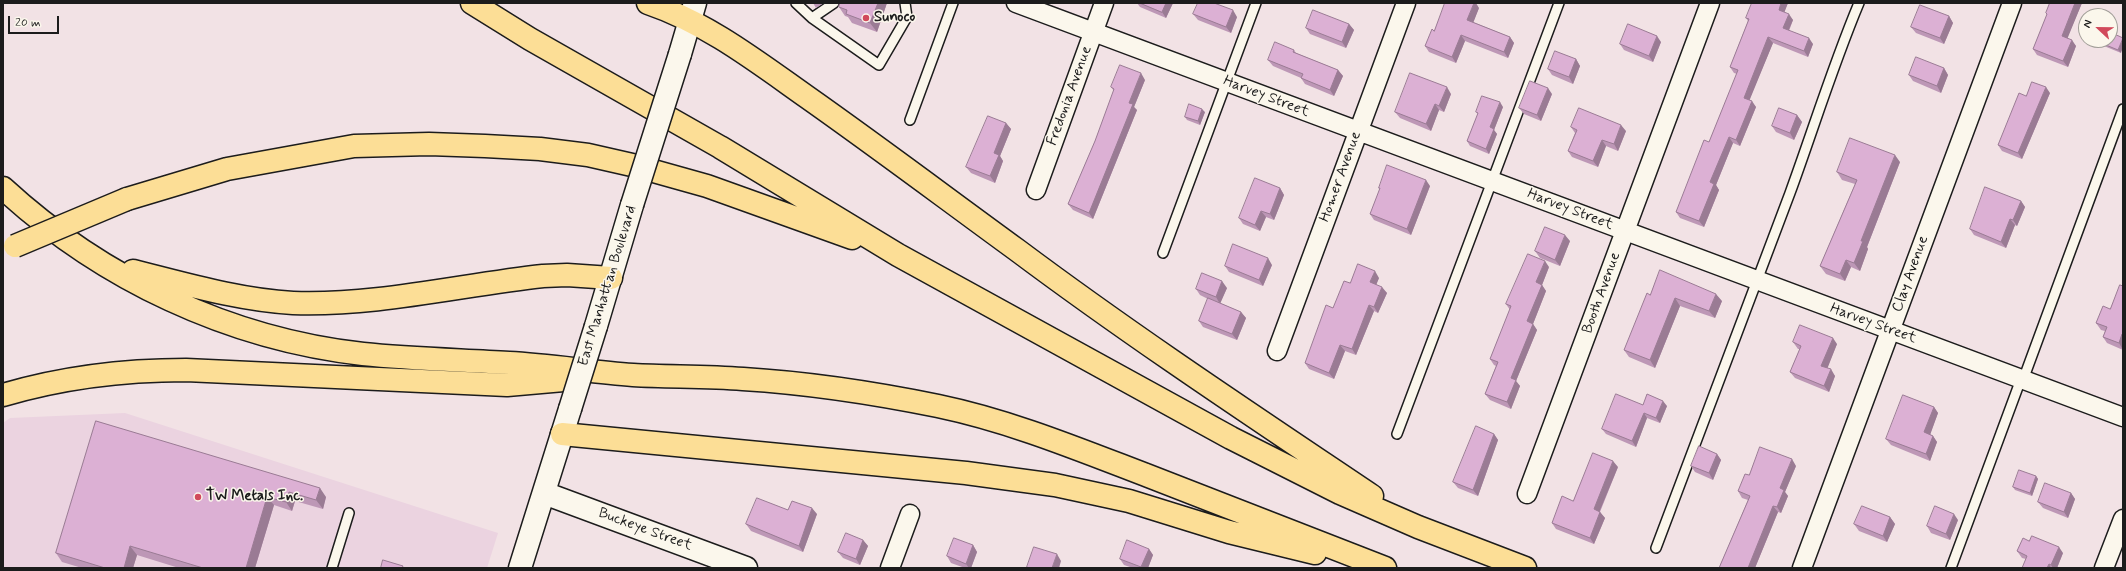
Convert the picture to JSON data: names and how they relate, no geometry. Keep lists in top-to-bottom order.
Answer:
{
  "streets": {
    "main road": ["East Manhattan Boulevard", "Buckeye Street"],
    "street": [
      "Fredonia Avenue",
      "Harvey Street",
      "Homer Avenue",
      "Clay Avenue",
      "Booth Avenue"
    ]
  },
  "crossings": [
    ["Fredonia Avenue", "Harvey Street"],
    ["Harvey Street", "Homer Avenue"],
    ["Harvey Street", "Clay Avenue"],
    ["Harvey Street", "Booth Avenue"],
    ["East Manhattan Boulevard", "Buckeye Street"]
  ],
  "places": ["Sunoco", "TW Metals Inc."],
  "scale_bar": "20 m",
  "north": "left"
}
